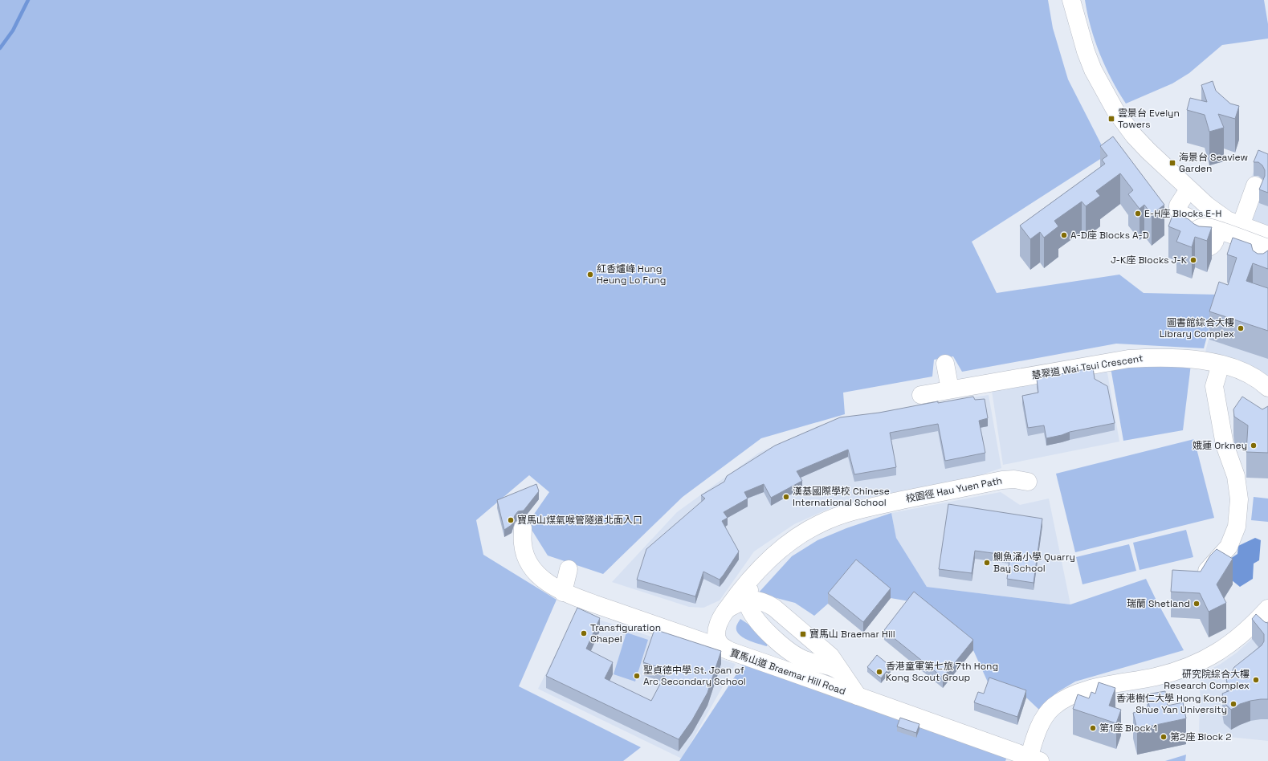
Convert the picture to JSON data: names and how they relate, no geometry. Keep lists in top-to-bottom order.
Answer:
{
  "streets": {
    "street": ["慧翠道 Wai Tsui Crescent", "校園徑 Hau Yuen Path", "寶馬山道 Braemar Hill Road"]
  },
  "crossings": [
    ["校園徑 Hau Yuen Path", "寶馬山道 Braemar Hill Road"]
  ],
  "places": {
    "transit": ["雲景台 Evelyn Towers", "海景台 Seaview Garden", "寶馬山 Braemar Hill"],
    "other": [
      "E-H座 Blocks E-H",
      "A-D座 Blocks A-D",
      "J-K座 Blocks J-K",
      "紅香爐峰 Hung Heung Lo Fung",
      "圖書館綜合大樓 Library Complex",
      "娥蓮 Orkney",
      "漢基國際學校 Chinese International School",
      "寶馬山煤氣喉管隧道北面入口",
      "鰂魚涌小學 Quarry Bay School",
      "瑞蘭 Shetland",
      "Transfiguration Chapel",
      "香港童軍第七旅 7th Hong Kong Scout Group",
      "聖貞德中學 St. Joan of Arc Secondary School",
      "研究院綜合大樓 Research Complex",
      "香港樹仁大學 Hong Kong Shue Yan University",
      "第1座 Block 1",
      "第2座 Block 2"
    ]
  }
}
